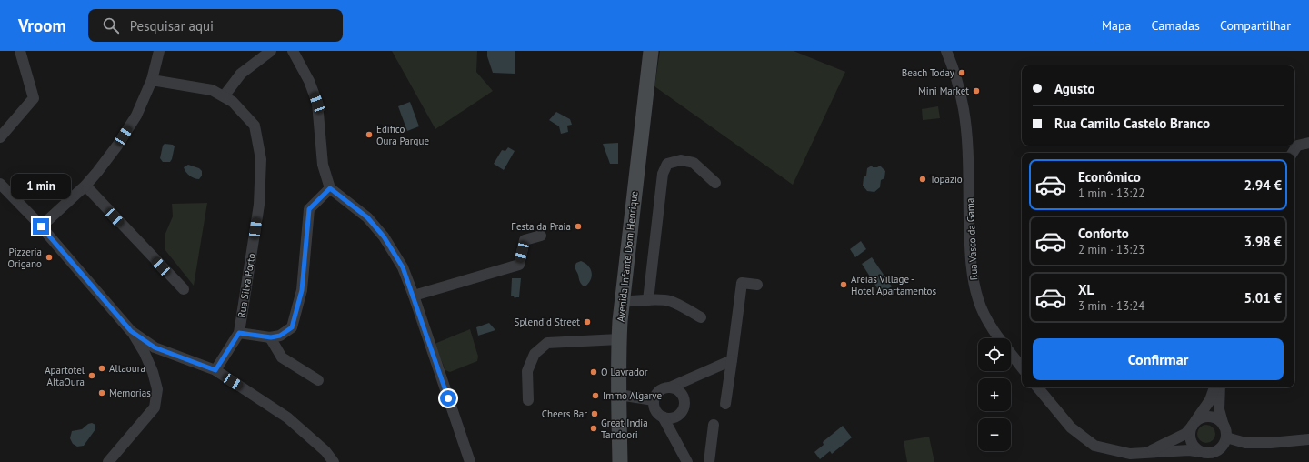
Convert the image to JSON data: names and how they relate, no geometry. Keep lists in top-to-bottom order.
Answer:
{
  "streets": {
    "street": ["Rua Vasco da Gama", "Avenida Infante Dom Henrique", "Rua Silva Porto"]
  },
  "places": [
    "Beach Today",
    "Mini Market",
    "Edifico Oura Parque",
    "Topazio",
    "Festa da Praia",
    "Pizzeria Origano",
    "Areias Village - Hotel Apartamentos",
    "Splendid Street",
    "Altaoura",
    "O Lavrador",
    "Apartotel AltaOura",
    "Memorias",
    "Immo Algarve",
    "Cheers Bar",
    "Great India Tandoori"
  ],
  "page": {
    "header": "Vroom",
    "search": "Pesquisar aqui",
    "nav": ["Mapa", "Camadas", "Compartilhar"],
    "banner": ["Agusto", "Rua Camilo Castelo Branco"],
    "list": [
      {
        "name": "Econômico",
        "note": "1 min · 13:22",
        "value": "2.94 €"
      },
      {
        "name": "Conforto",
        "note": "2 min · 13:23",
        "value": "3.98 €"
      },
      {
        "name": "XL",
        "note": "3 min · 13:24",
        "value": "5.01 €"
      }
    ],
    "bubble": "1 min",
    "buttons": "Confirmar",
    "map_buttons": ["+", "−"]
  }
}
